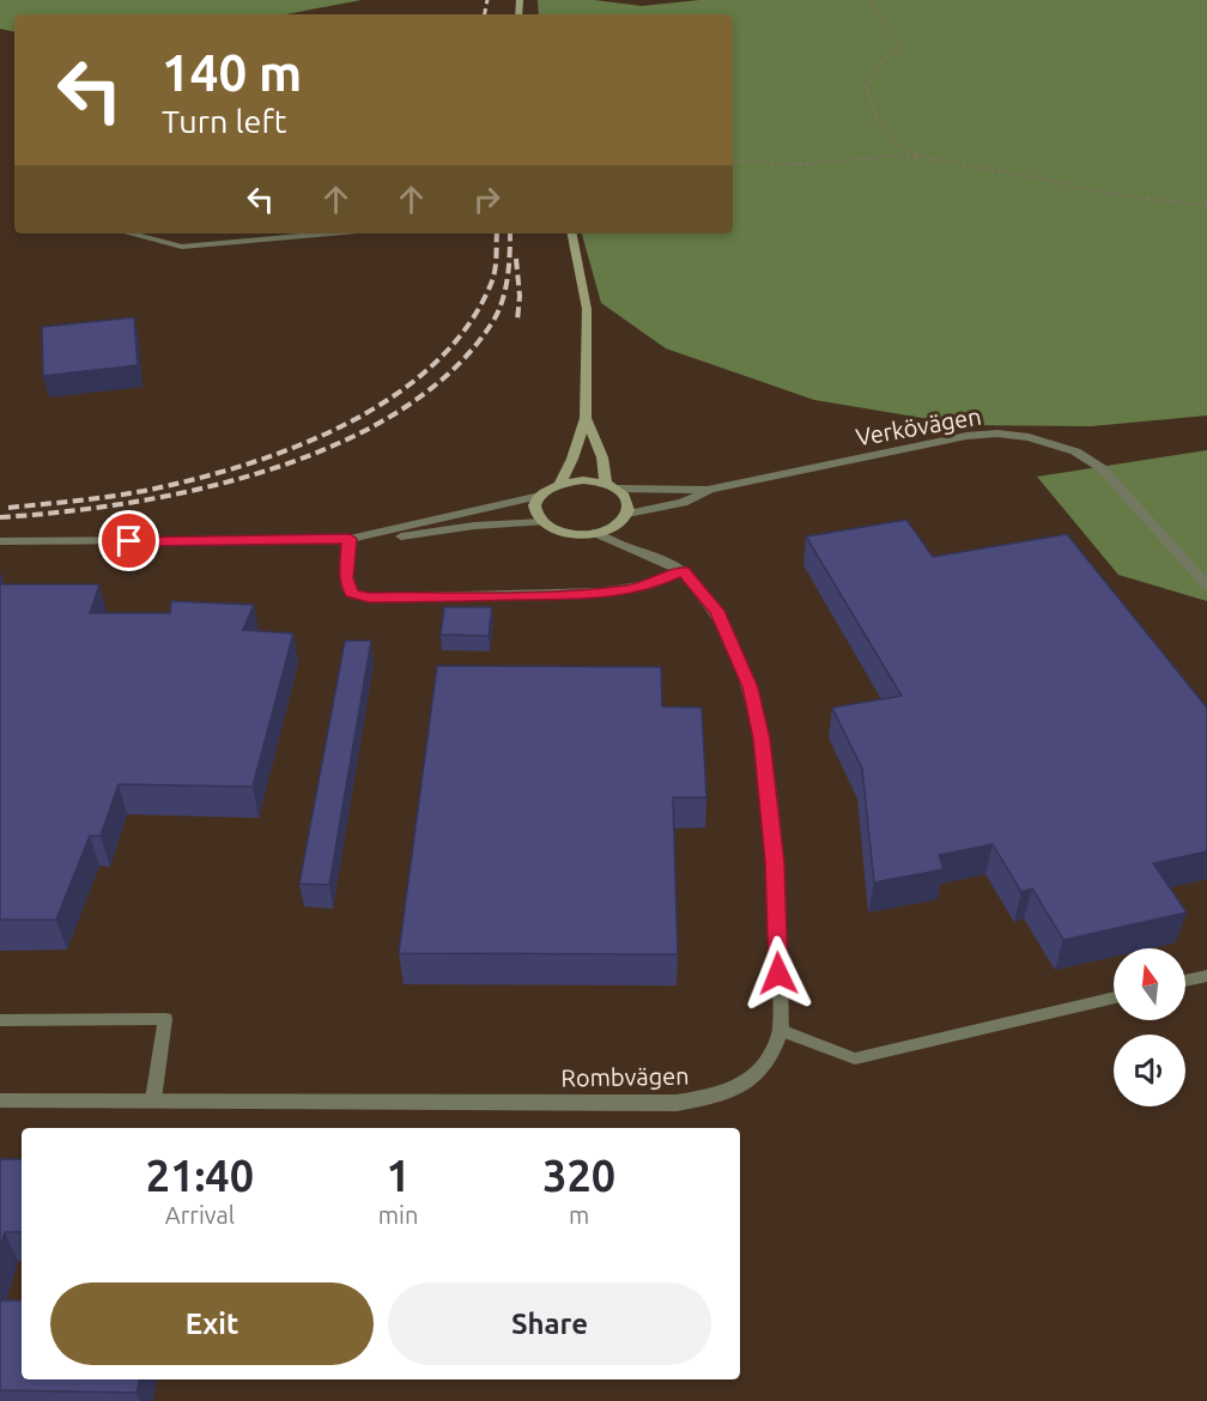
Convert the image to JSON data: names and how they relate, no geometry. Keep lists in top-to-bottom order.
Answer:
{
  "streets": {
    "main road": ["Verkövägen"],
    "street": ["Rombvägen"]
  },
  "north": "top",
  "page": {
    "turn": ["140 m", "Turn left"],
    "eta": [
      "21:40",
      "Arrival",
      "1",
      "min",
      "320",
      "m"
    ],
    "buttons": ["Exit", "Share"]
  }
}
